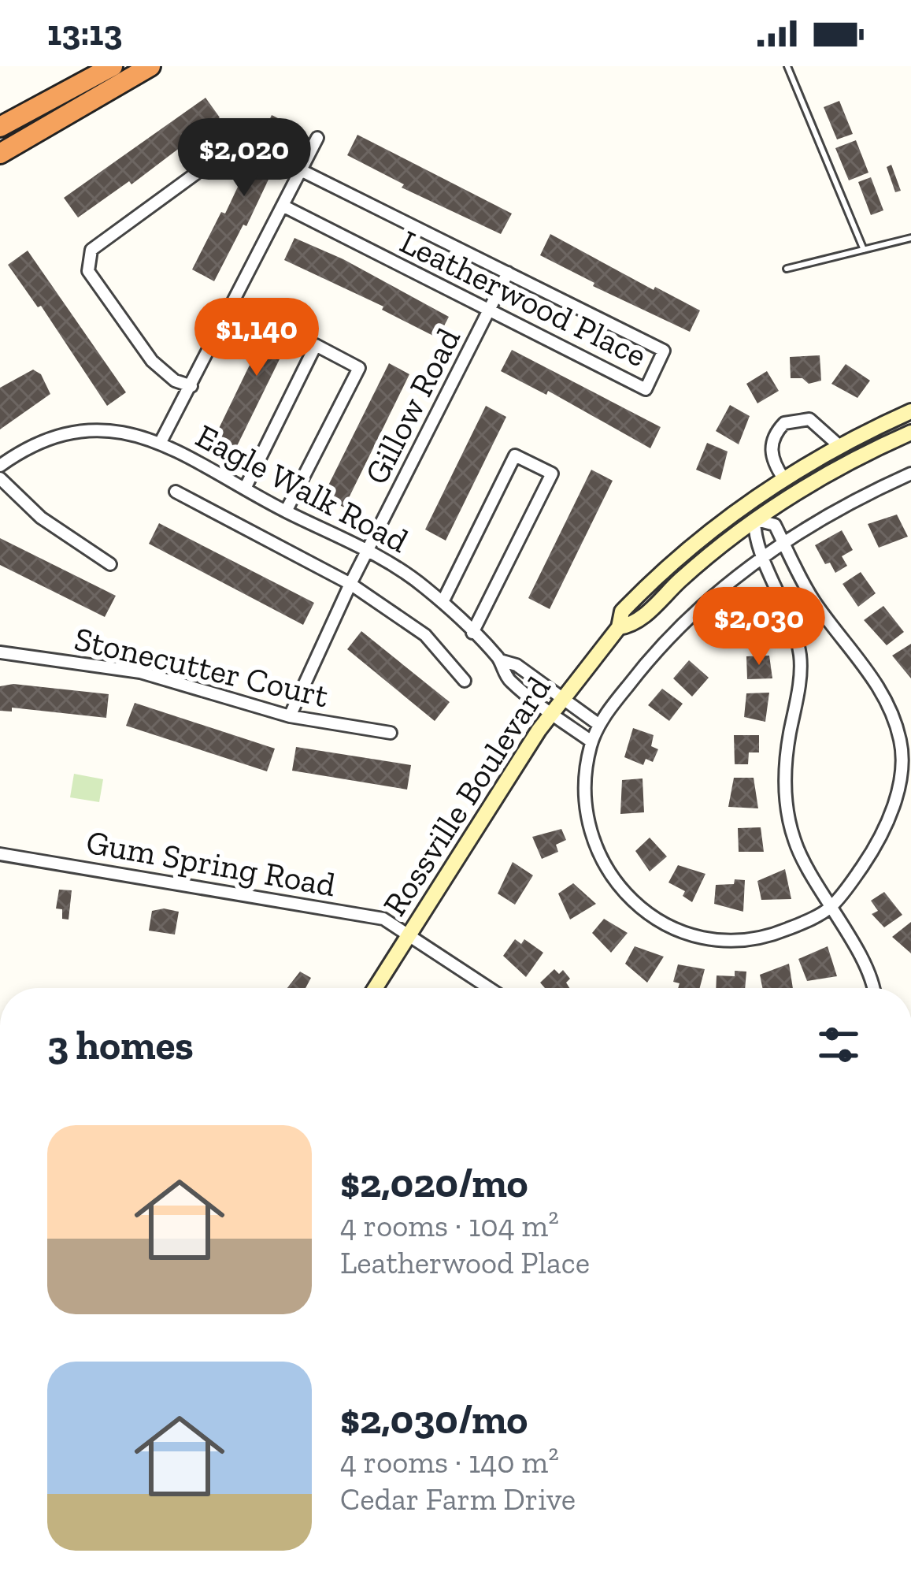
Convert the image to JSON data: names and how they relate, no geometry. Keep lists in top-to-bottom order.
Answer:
{
  "streets": {
    "main road": ["Rossville Boulevard"],
    "street": [
      "Leatherwood Place",
      "Gillow Road",
      "Eagle Walk Road",
      "Stonecutter Court",
      "Gum Spring Road"
    ]
  },
  "crossings": [
    ["Leatherwood Place", "Gillow Road"],
    ["Gillow Road", "Eagle Walk Road"],
    ["Gillow Road", "Stonecutter Court"],
    ["Eagle Walk Road", "Rossville Boulevard"],
    ["Rossville Boulevard", "Gum Spring Road"]
  ],
  "page": {
    "status": "13:13",
    "price": ["$2,020", "$1,140", "$2,030"],
    "heading": "3 homes",
    "list": [
      {
        "name": "$2,020/mo",
        "note": "4 rooms · 104 m² · Leatherwood Place"
      },
      {
        "name": "$2,030/mo",
        "note": "4 rooms · 140 m² · Cedar Farm Drive"
      }
    ]
  }
}
